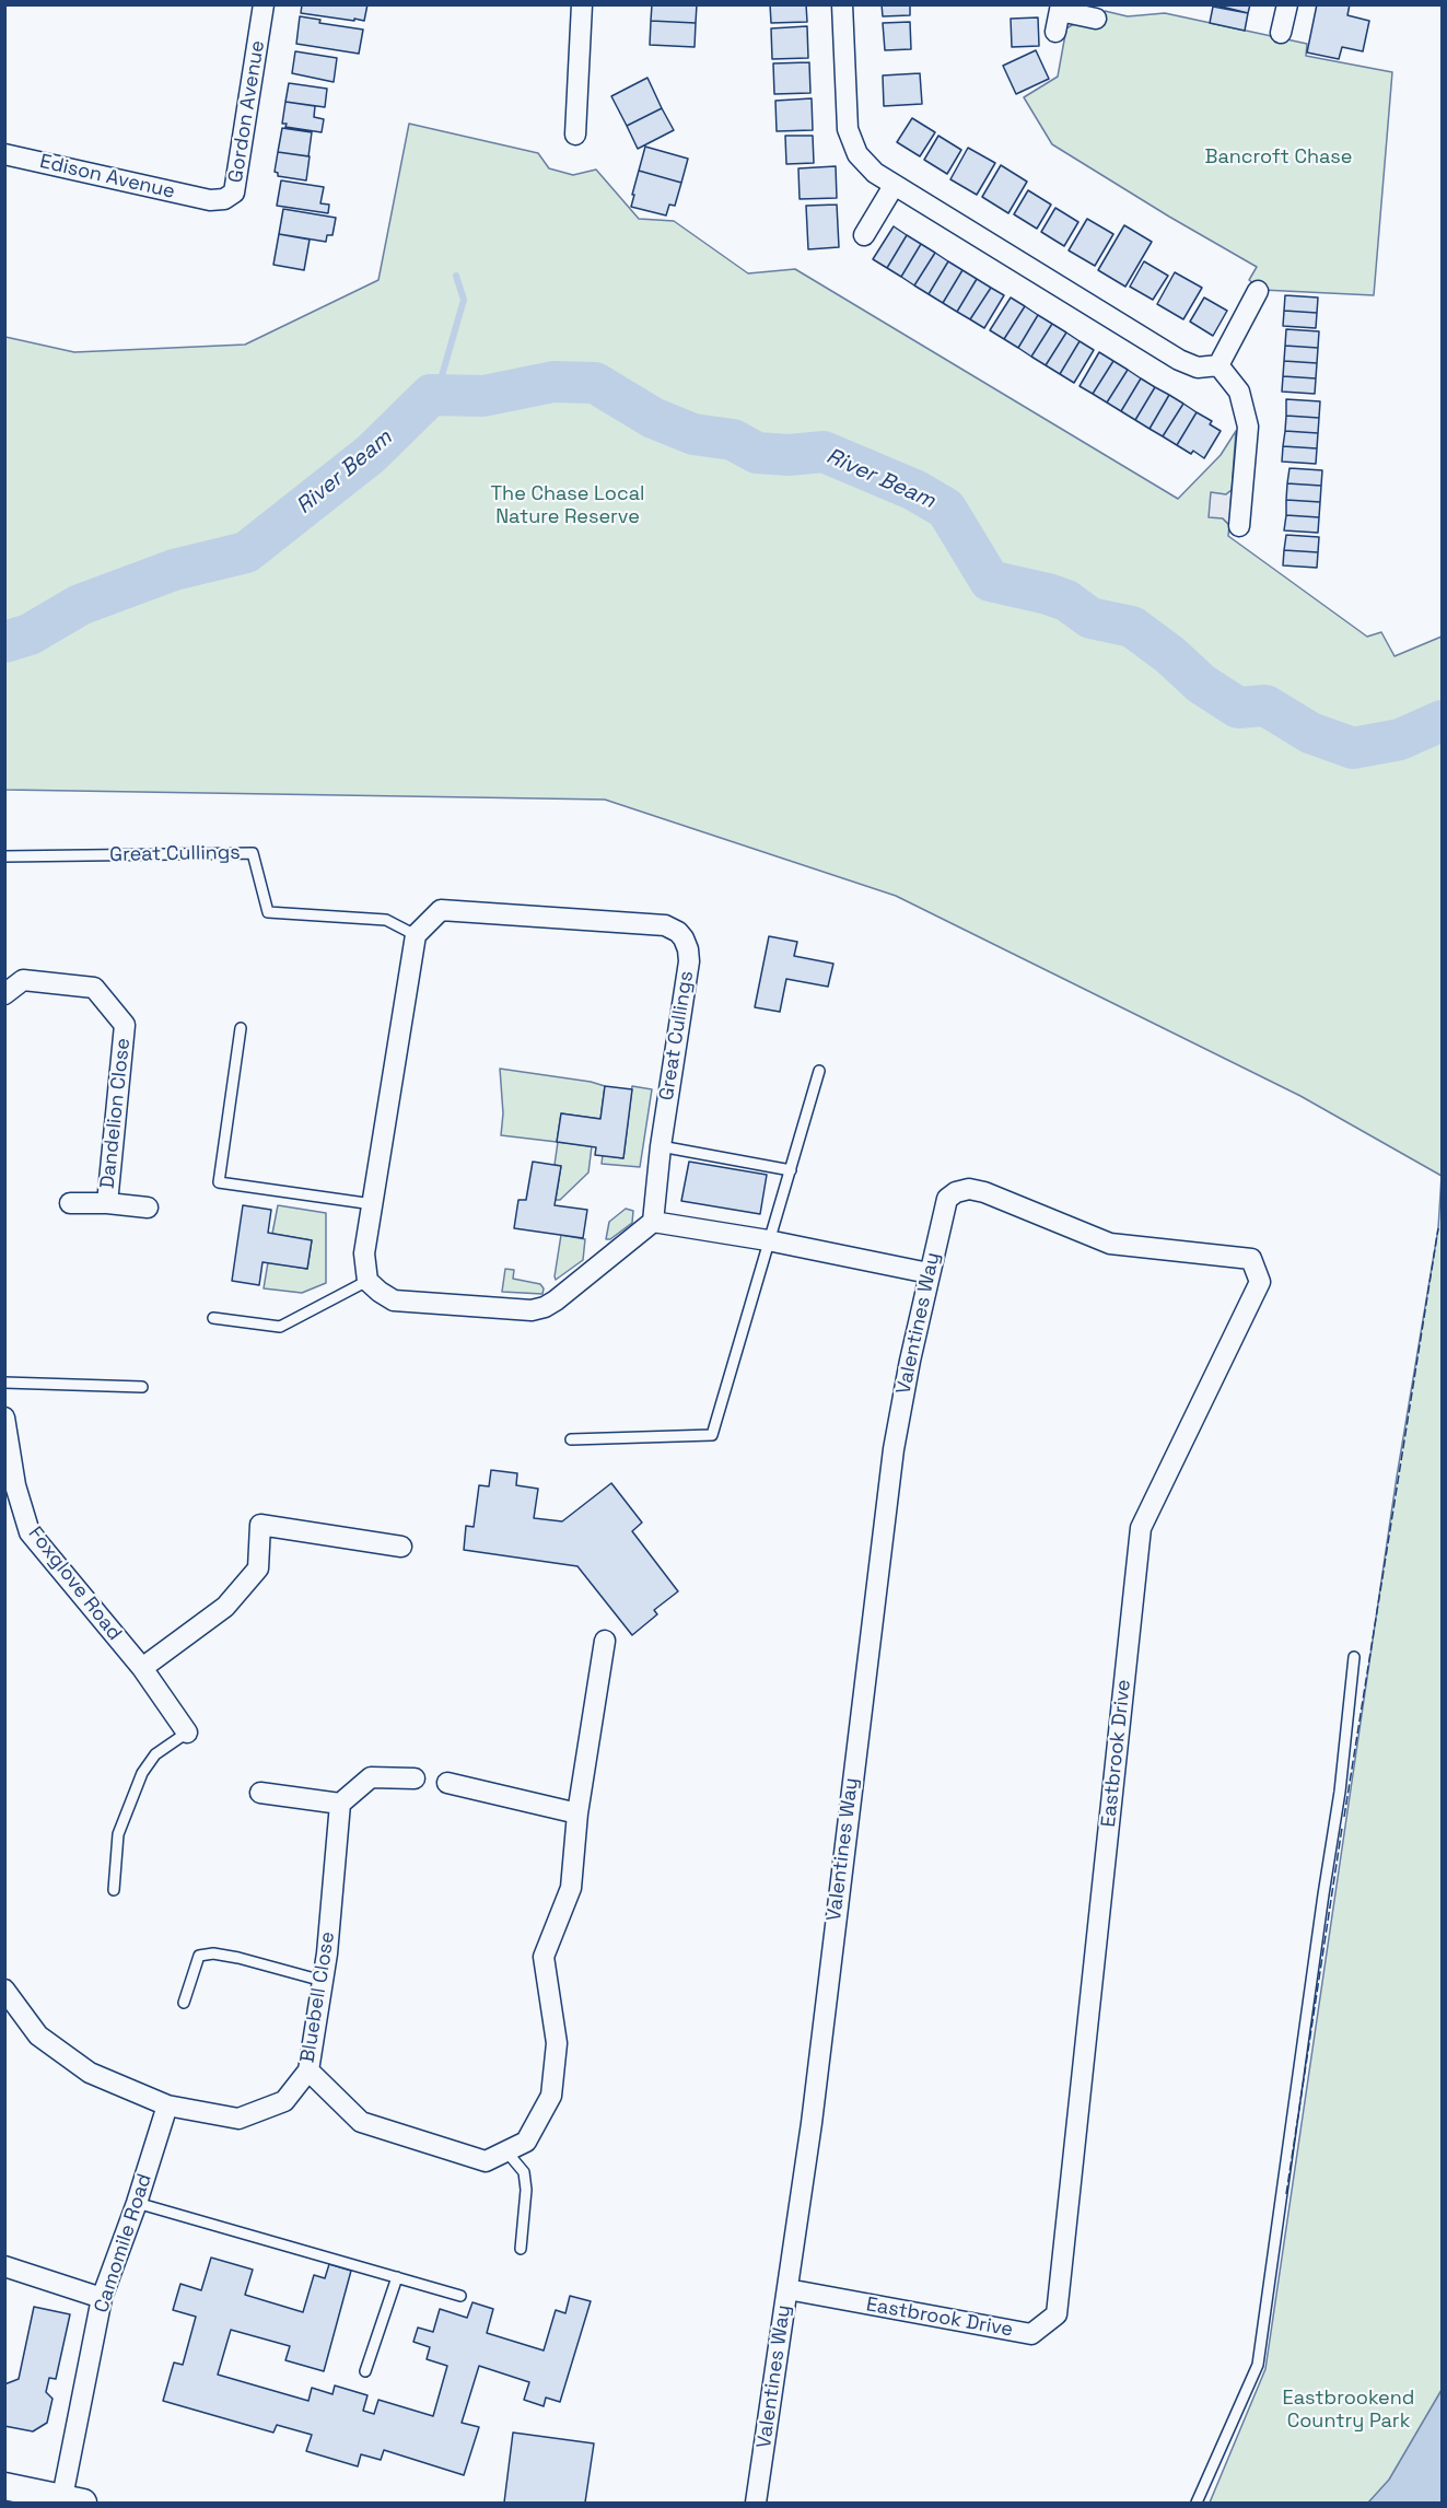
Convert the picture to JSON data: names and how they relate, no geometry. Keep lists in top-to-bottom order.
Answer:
{
  "streets": {
    "street": [
      "Gordon Avenue",
      "Edison Avenue",
      "Great Cullings",
      "Dandelion Close",
      "Valentines Way",
      "Foxglove Road",
      "Eastbrook Drive",
      "Bluebell Close",
      "Camomile Road"
    ]
  },
  "crossings": [
    ["Gordon Avenue", "Edison Avenue"],
    ["Valentines Way", "Eastbrook Drive"],
    ["Bluebell Close", "Camomile Road"]
  ],
  "water": ["River Beam"],
  "parks": ["Bancroft Chase", "The Chase Local Nature Reserve", "Eastbrookend Country Park"]
}
